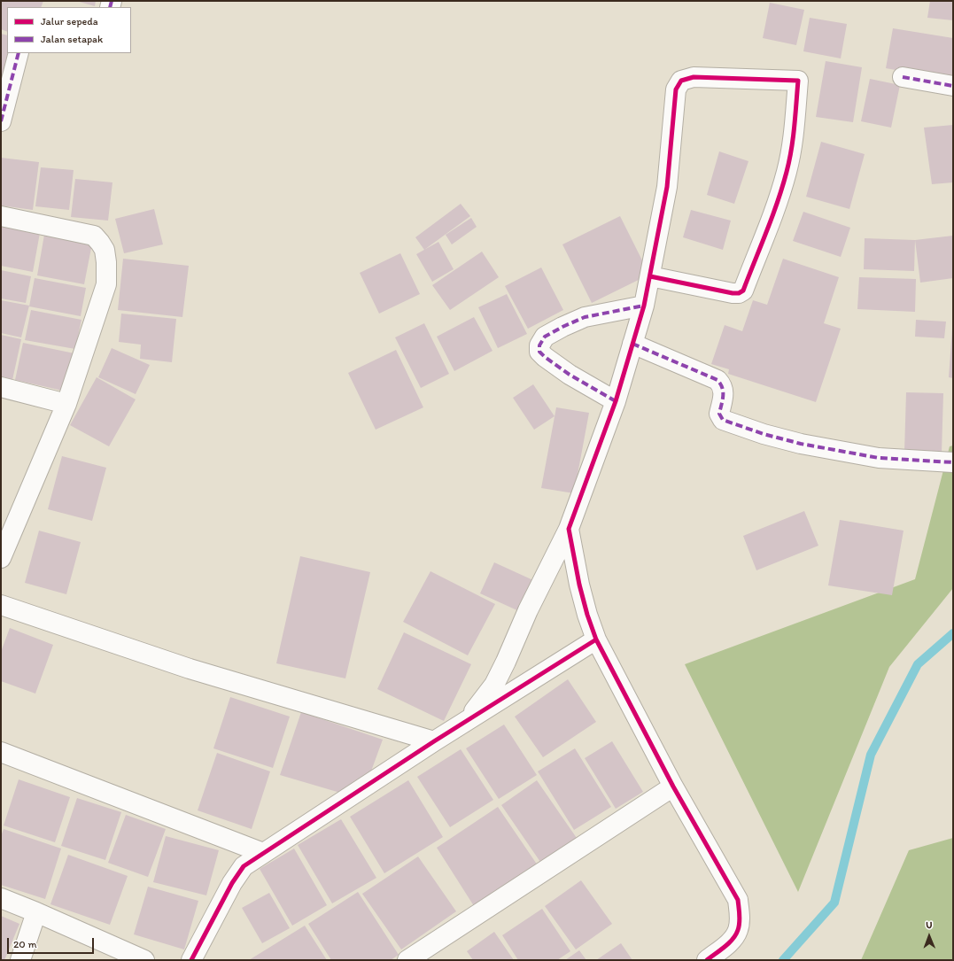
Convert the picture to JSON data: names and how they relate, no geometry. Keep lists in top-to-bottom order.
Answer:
{
  "legend": ["Jalur sepeda", "Jalan setapak"],
  "scale_bar": "20 m",
  "north": "top"
}
